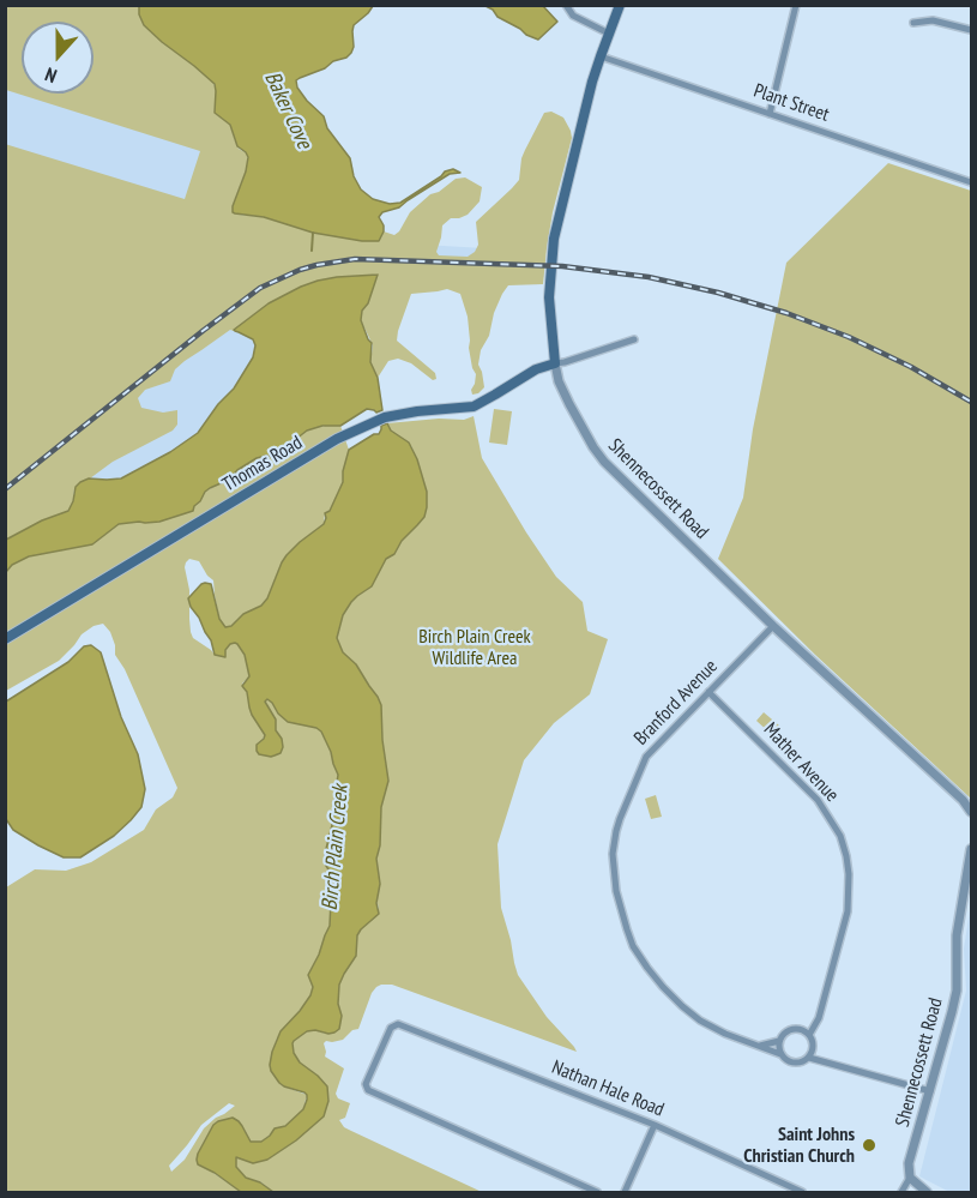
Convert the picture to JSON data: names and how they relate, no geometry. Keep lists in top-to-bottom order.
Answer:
{
  "streets": {
    "main road": ["Thomas Road", "Shennecossett Road"],
    "street": [
      "Plant Street",
      "Branford Avenue",
      "Mather Avenue",
      "Nathan Hale Road"
    ]
  },
  "crossings": [
    ["Plant Street", "Shennecossett Road"],
    ["Thomas Road", "Shennecossett Road"],
    ["Shennecossett Road", "Branford Avenue"],
    ["Branford Avenue", "Mather Avenue"]
  ],
  "water": ["Baker Cove", "Birch Plain Creek"],
  "parks": ["Birch Plain Creek Wildlife Area"],
  "places": ["Saint Johns Christian Church"],
  "north": "bottom"
}
